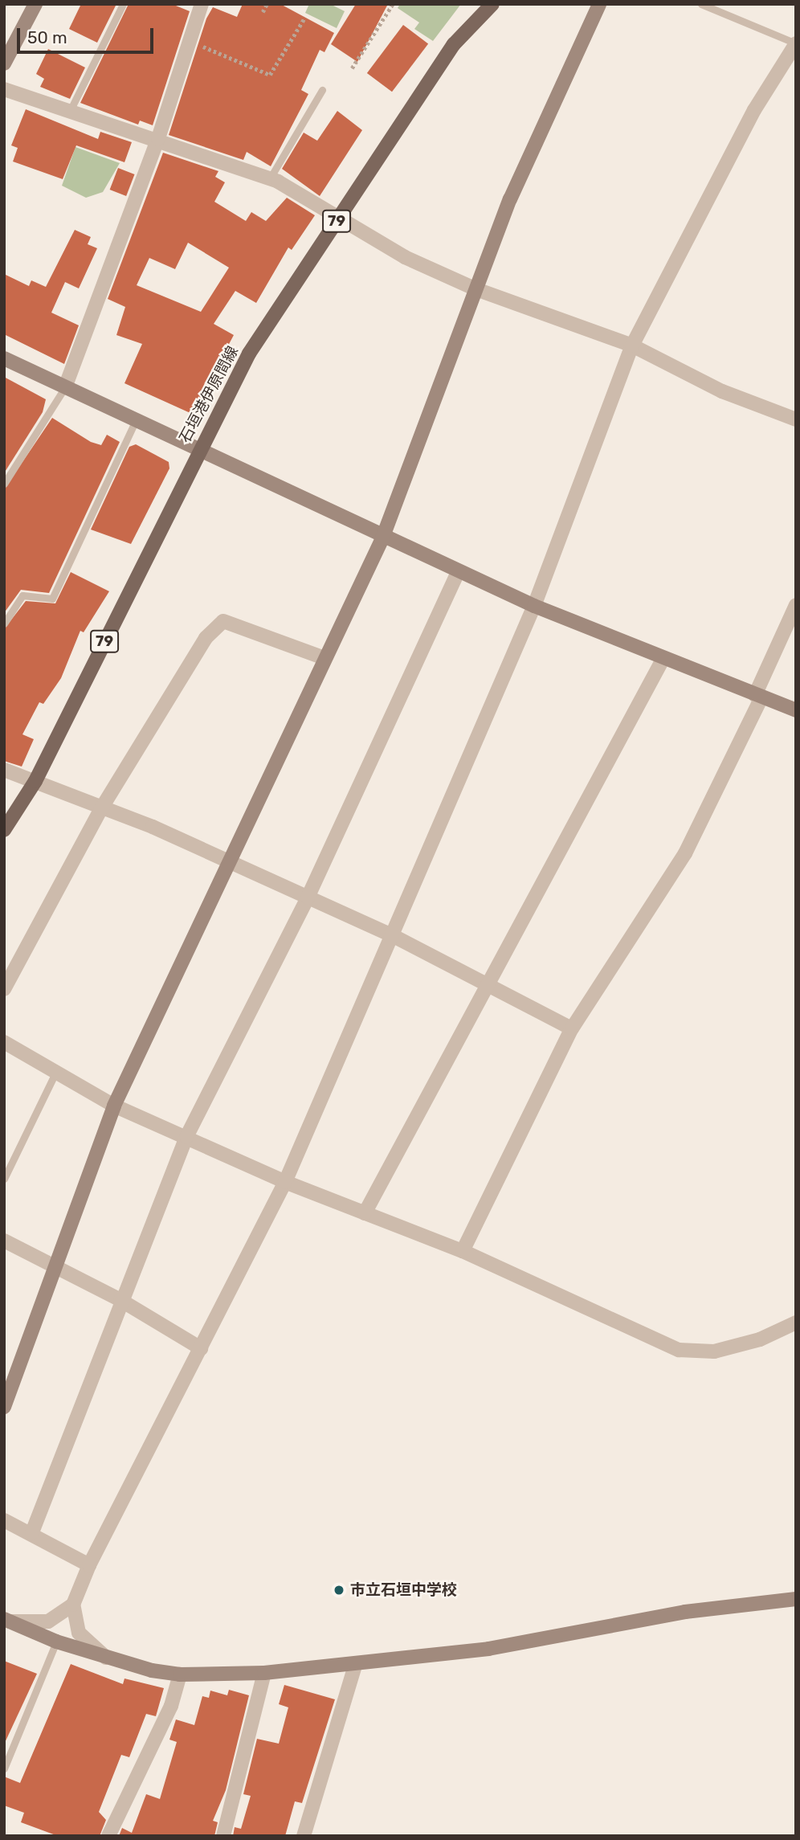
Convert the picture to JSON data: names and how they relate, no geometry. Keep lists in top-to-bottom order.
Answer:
{
  "streets": {
    "main road": ["79", "石垣港伊原間線"]
  },
  "places": ["市立石垣中学校"],
  "scale_bar": "50 m"
}
